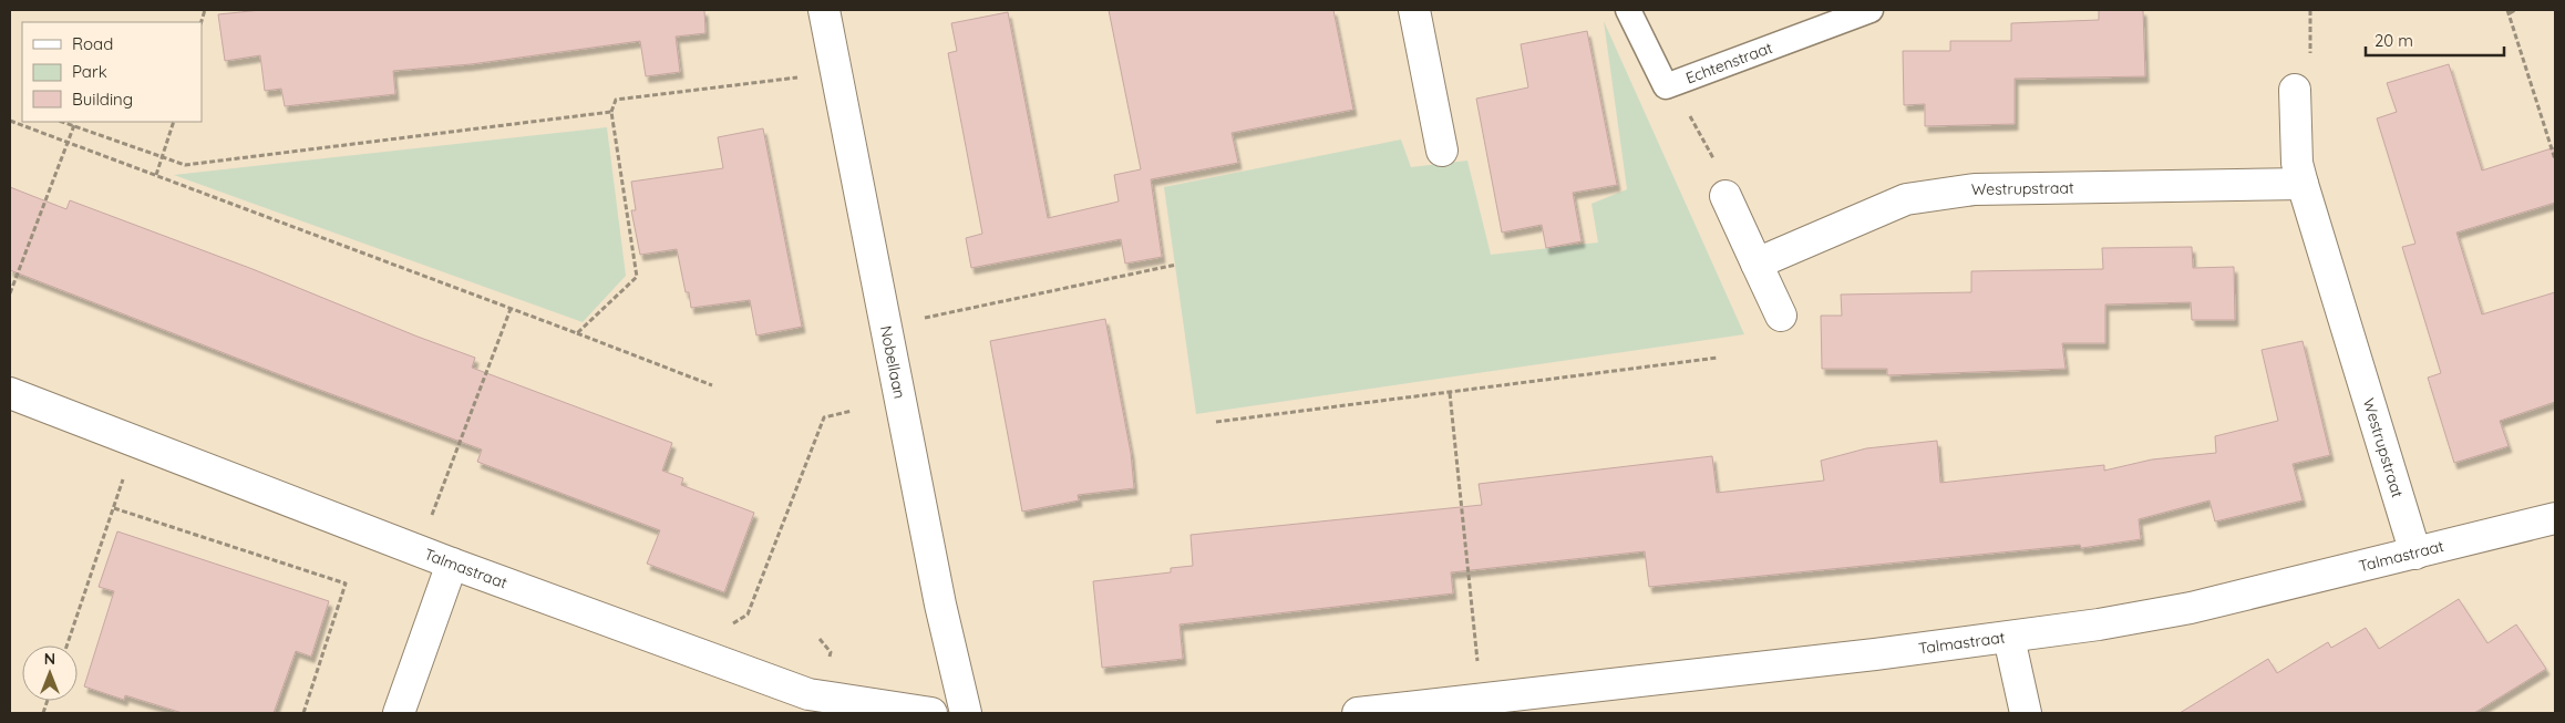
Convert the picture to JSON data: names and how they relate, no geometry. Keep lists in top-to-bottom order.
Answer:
{
  "streets": {
    "street": ["Westrupstraat", "Nobellaan", "Talmastraat"],
    "lane": ["Echtenstraat"]
  },
  "crossings": [
    ["Westrupstraat", "Talmastraat"]
  ],
  "legend": ["Road", "Park", "Building"],
  "scale_bar": "20 m",
  "north": "top"
}
